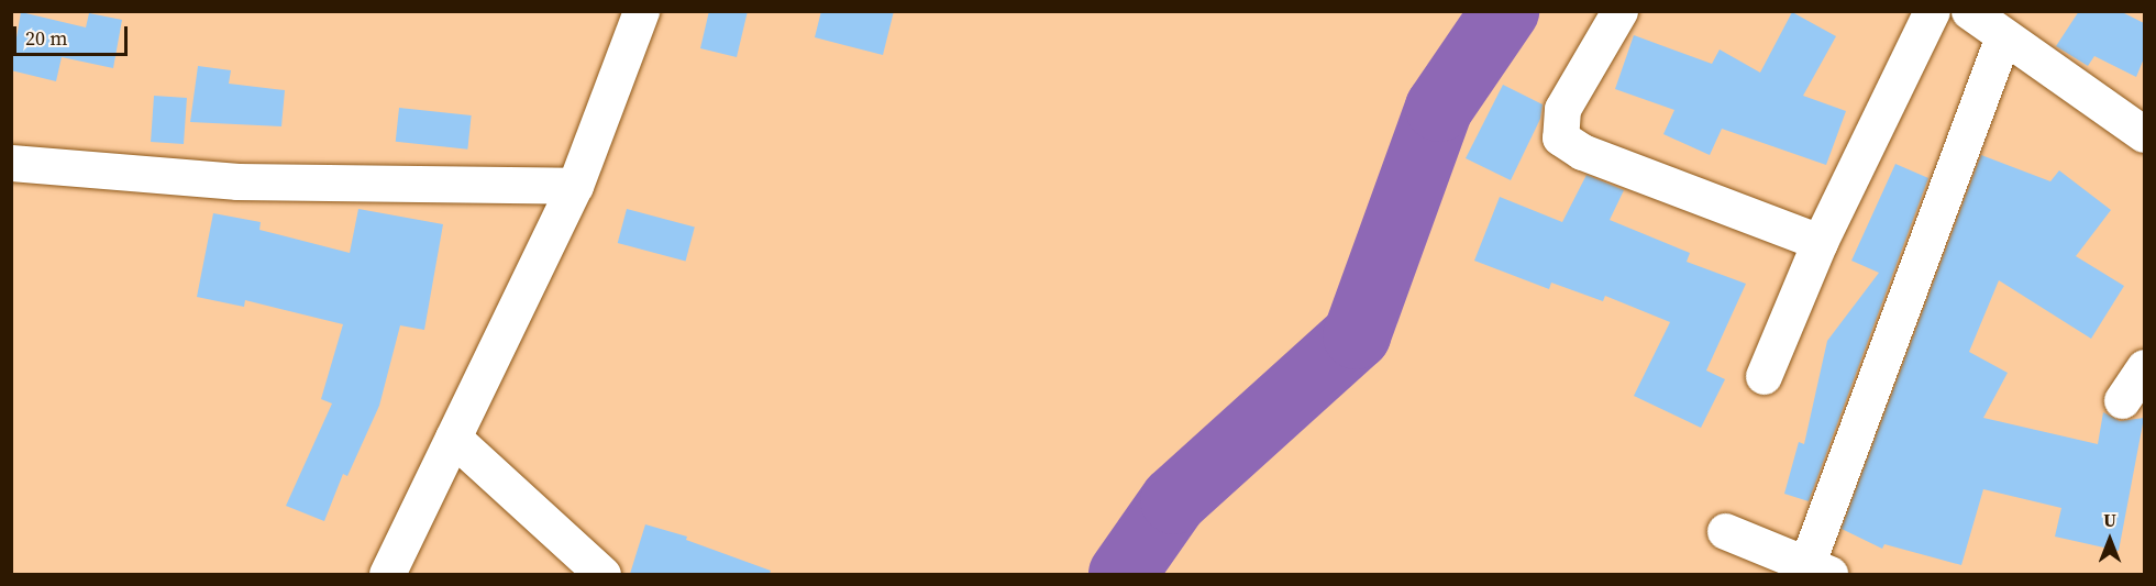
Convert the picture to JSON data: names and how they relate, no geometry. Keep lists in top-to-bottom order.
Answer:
{
  "scale_bar": "20 m",
  "north": "top"
}
